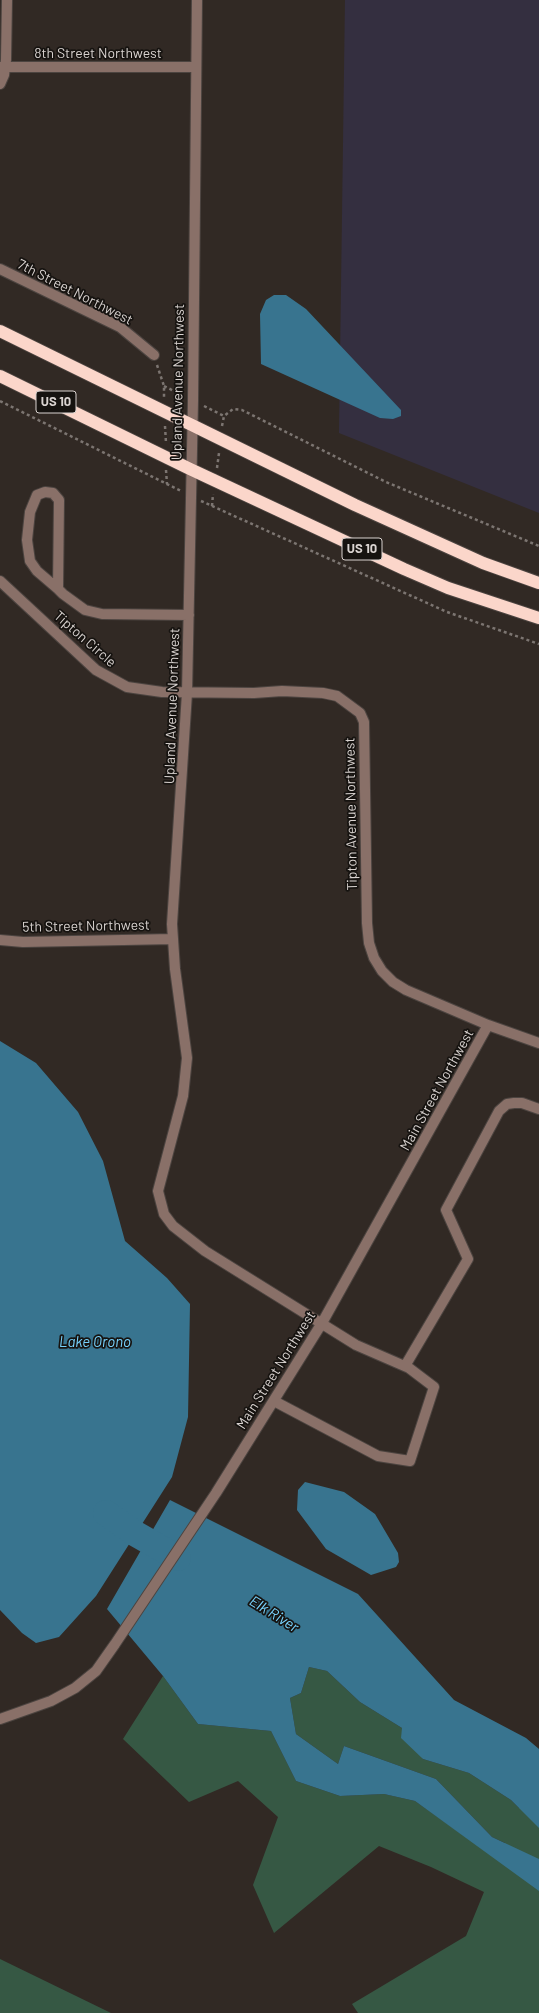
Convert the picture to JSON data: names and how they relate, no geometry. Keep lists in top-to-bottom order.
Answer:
{
  "streets": {
    "highway": ["US 10"],
    "street": [
      "8th Street Northwest",
      "7th Street Northwest",
      "Upland Avenue Northwest",
      "Tipton Circle",
      "Tipton Avenue Northwest",
      "5th Street Northwest",
      "Main Street Northwest"
    ]
  },
  "crossings": [
    ["8th Street Northwest", "Upland Avenue Northwest"],
    ["Upland Avenue Northwest", "US 10"],
    ["Upland Avenue Northwest", "Tipton Circle"],
    ["Upland Avenue Northwest", "Tipton Avenue Northwest"],
    ["Upland Avenue Northwest", "5th Street Northwest"],
    ["Upland Avenue Northwest", "Main Street Northwest"],
    ["Tipton Circle", "Tipton Avenue Northwest"],
    ["Tipton Avenue Northwest", "Main Street Northwest"]
  ],
  "water": ["Lake Orono", "Elk River"]
}
